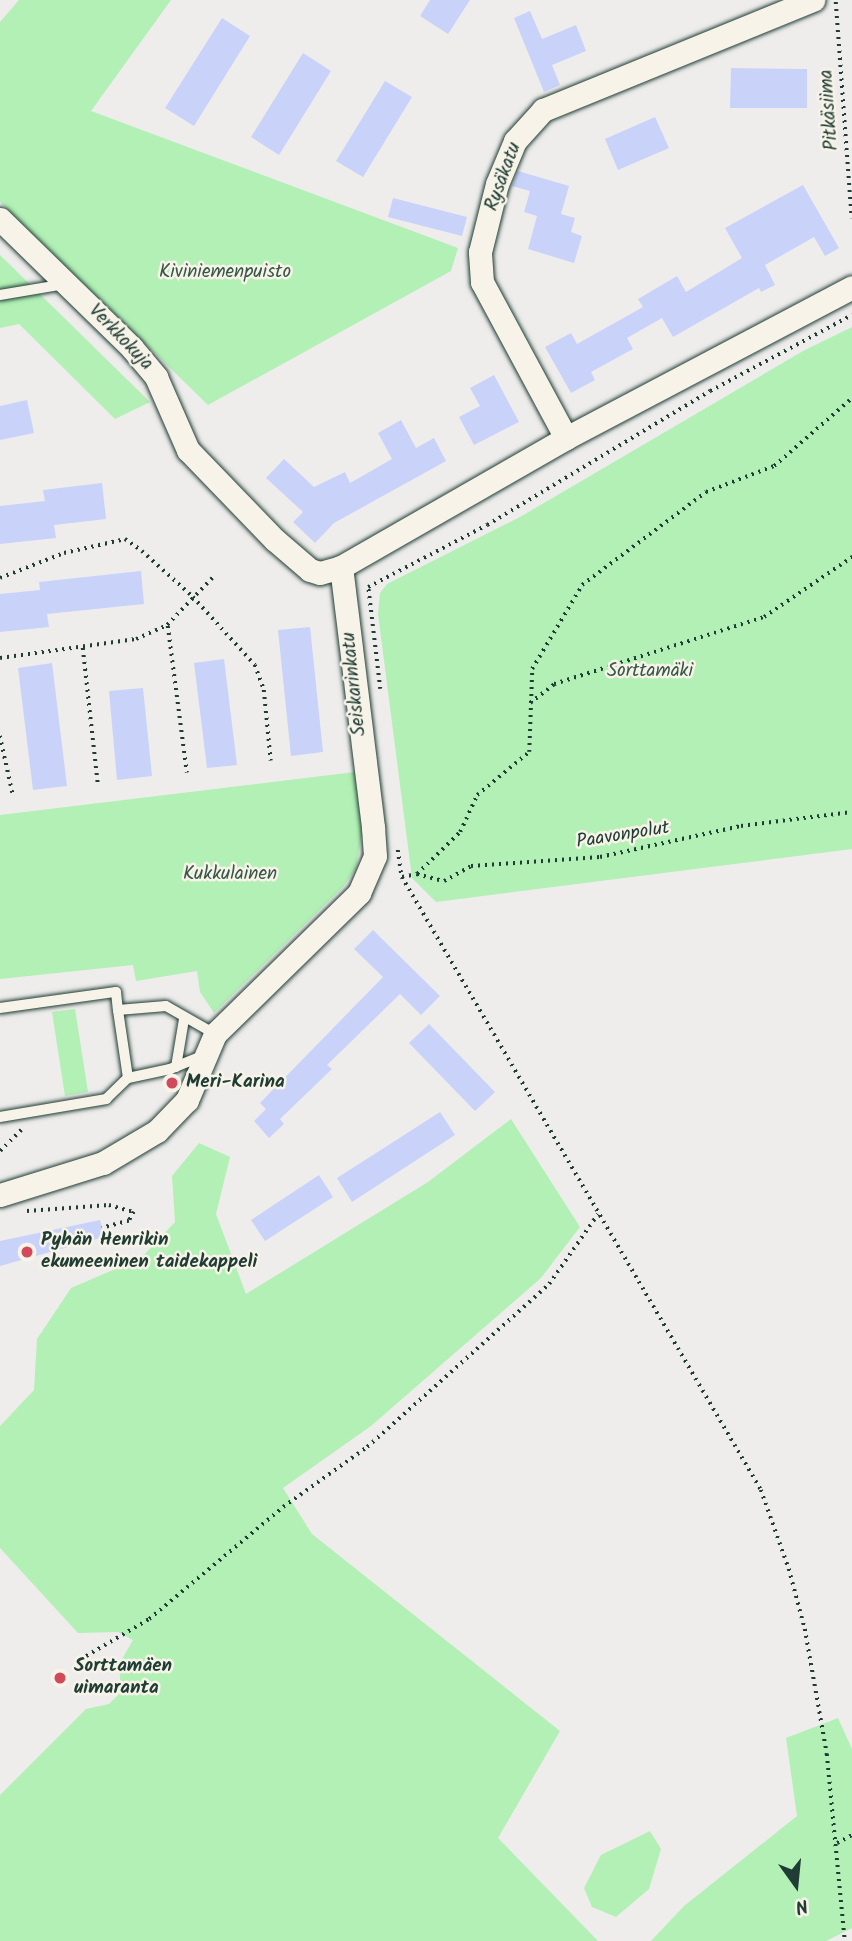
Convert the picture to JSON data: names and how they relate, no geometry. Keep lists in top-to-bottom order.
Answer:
{
  "streets": {
    "street": ["Rysäkatu", "Verkkokuja", "Seiskarinkatu"],
    "path": ["Pitkäsiima", "Paavonpolut"]
  },
  "crossings": [
    ["Verkkokuja", "Seiskarinkatu"]
  ],
  "parks": ["Kiviniemenpuisto", "Sorttamäki", "Kukkulainen"],
  "places": ["Meri-Karina", "Pyhän Henrikin ekumeeninen taidekappeli", "Sorttamäen uimaranta"],
  "north": "bottom"
}
